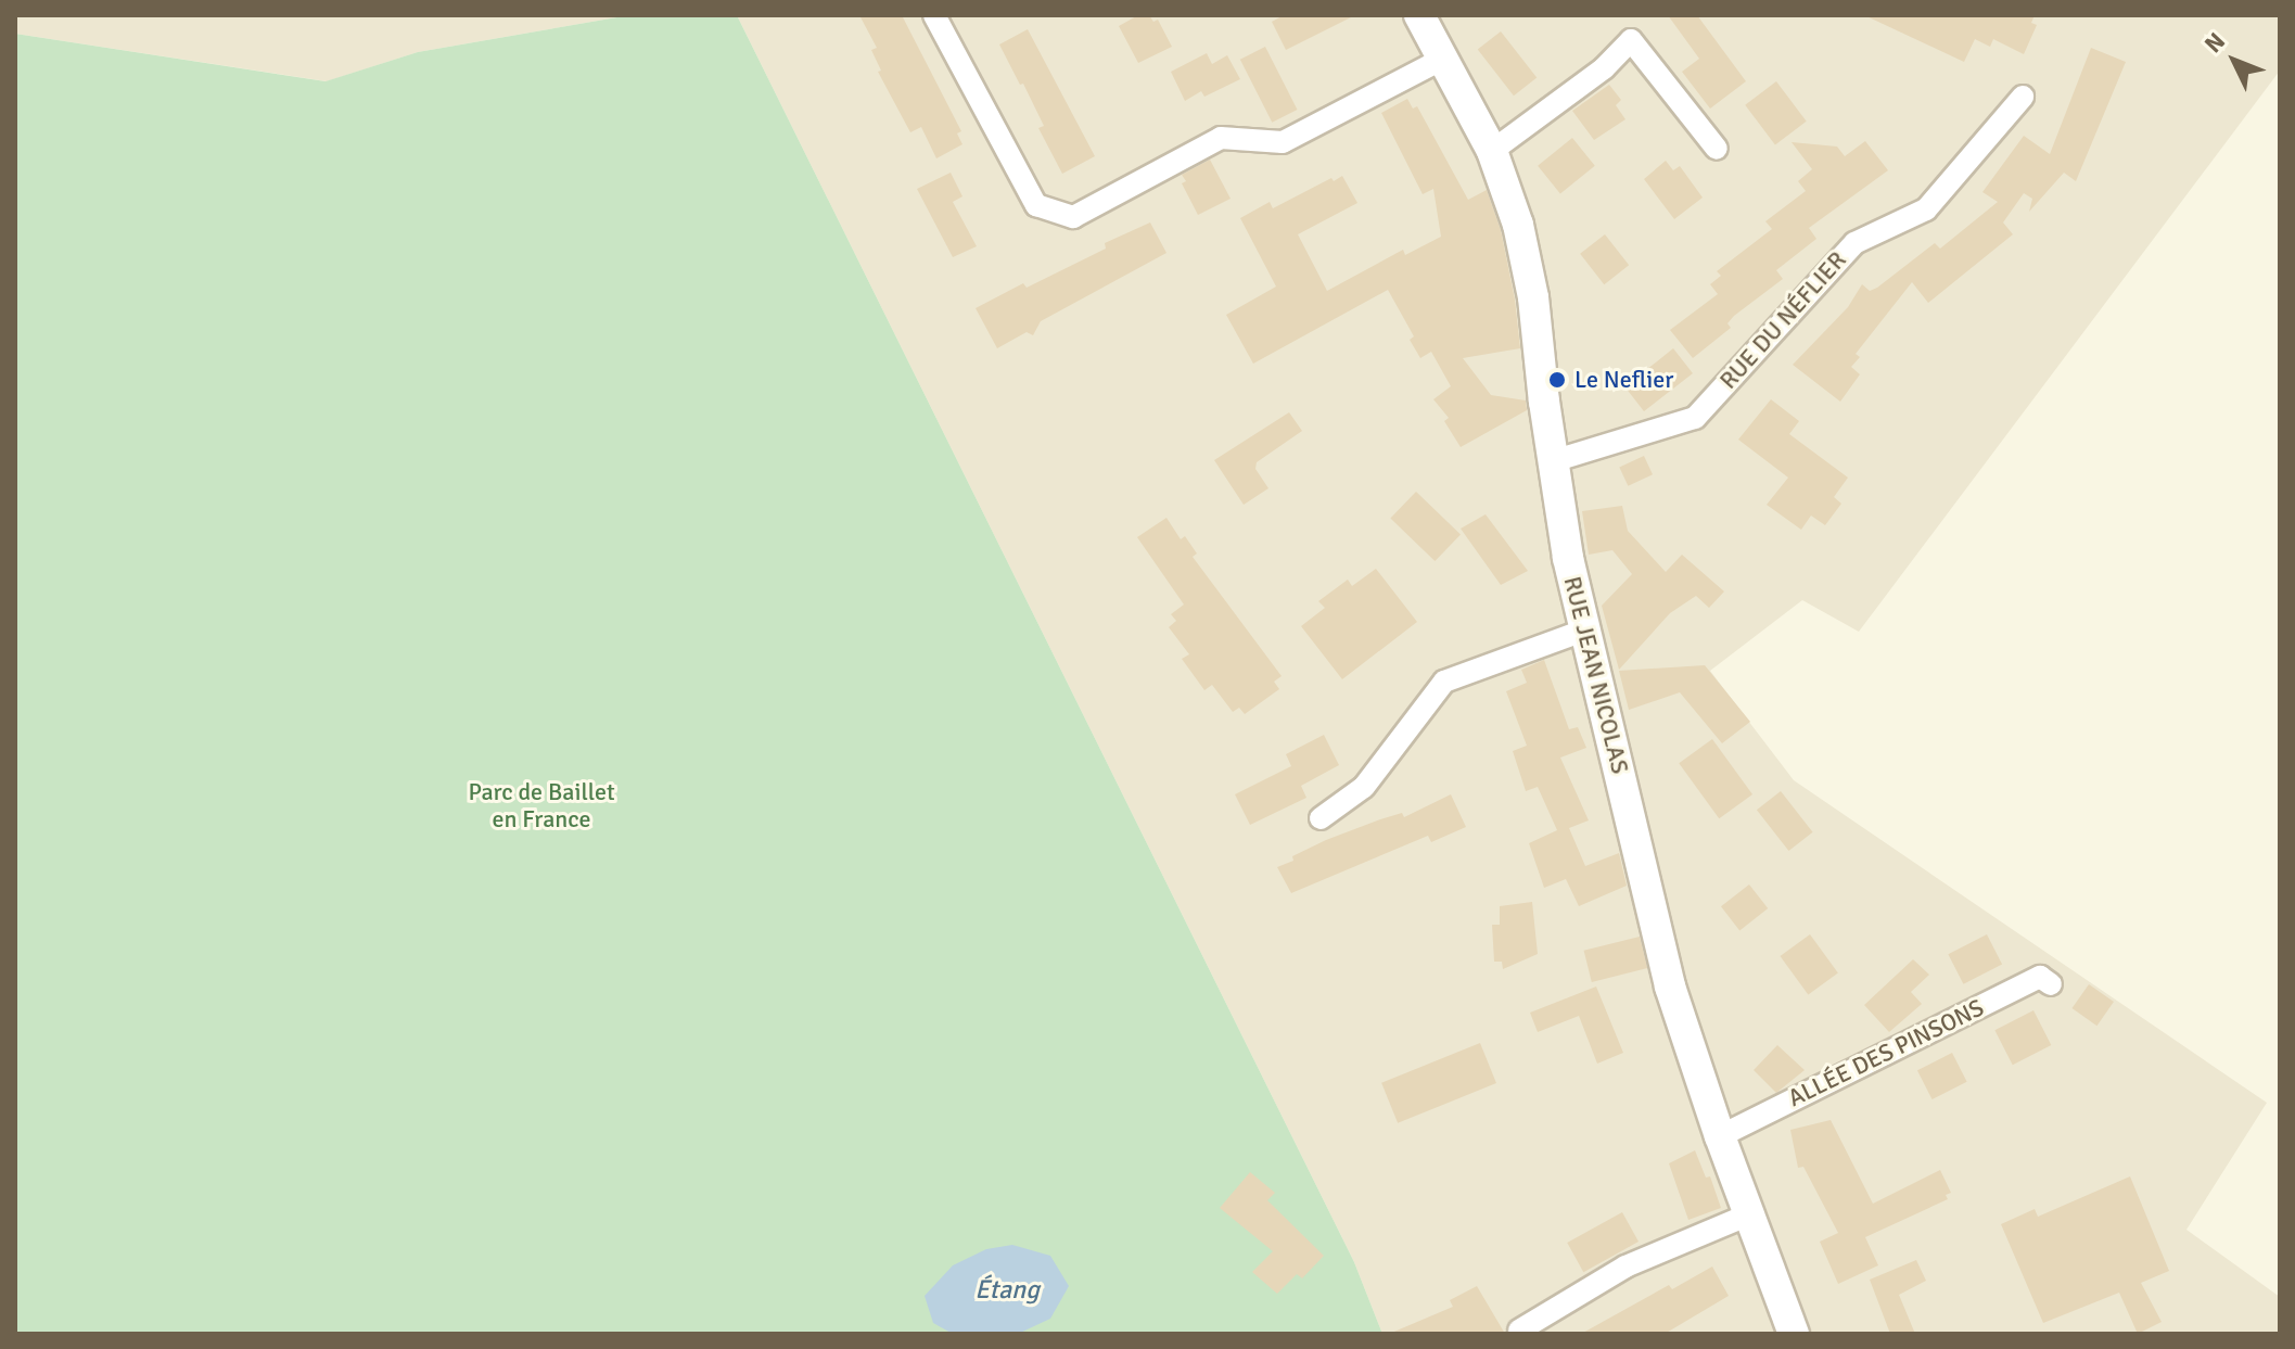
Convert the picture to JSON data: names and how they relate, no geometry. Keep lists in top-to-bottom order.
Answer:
{
  "streets": {
    "street": ["RUE DU NÉFLIER", "RUE JEAN NICOLAS", "ALLÉE DES PINSONS"]
  },
  "crossings": [
    ["RUE DU NÉFLIER", "RUE JEAN NICOLAS"],
    ["RUE JEAN NICOLAS", "ALLÉE DES PINSONS"]
  ],
  "water": ["Étang"],
  "parks": ["Parc de Baillet en France"],
  "places": ["Le Neflier"],
  "north": "top left"
}
